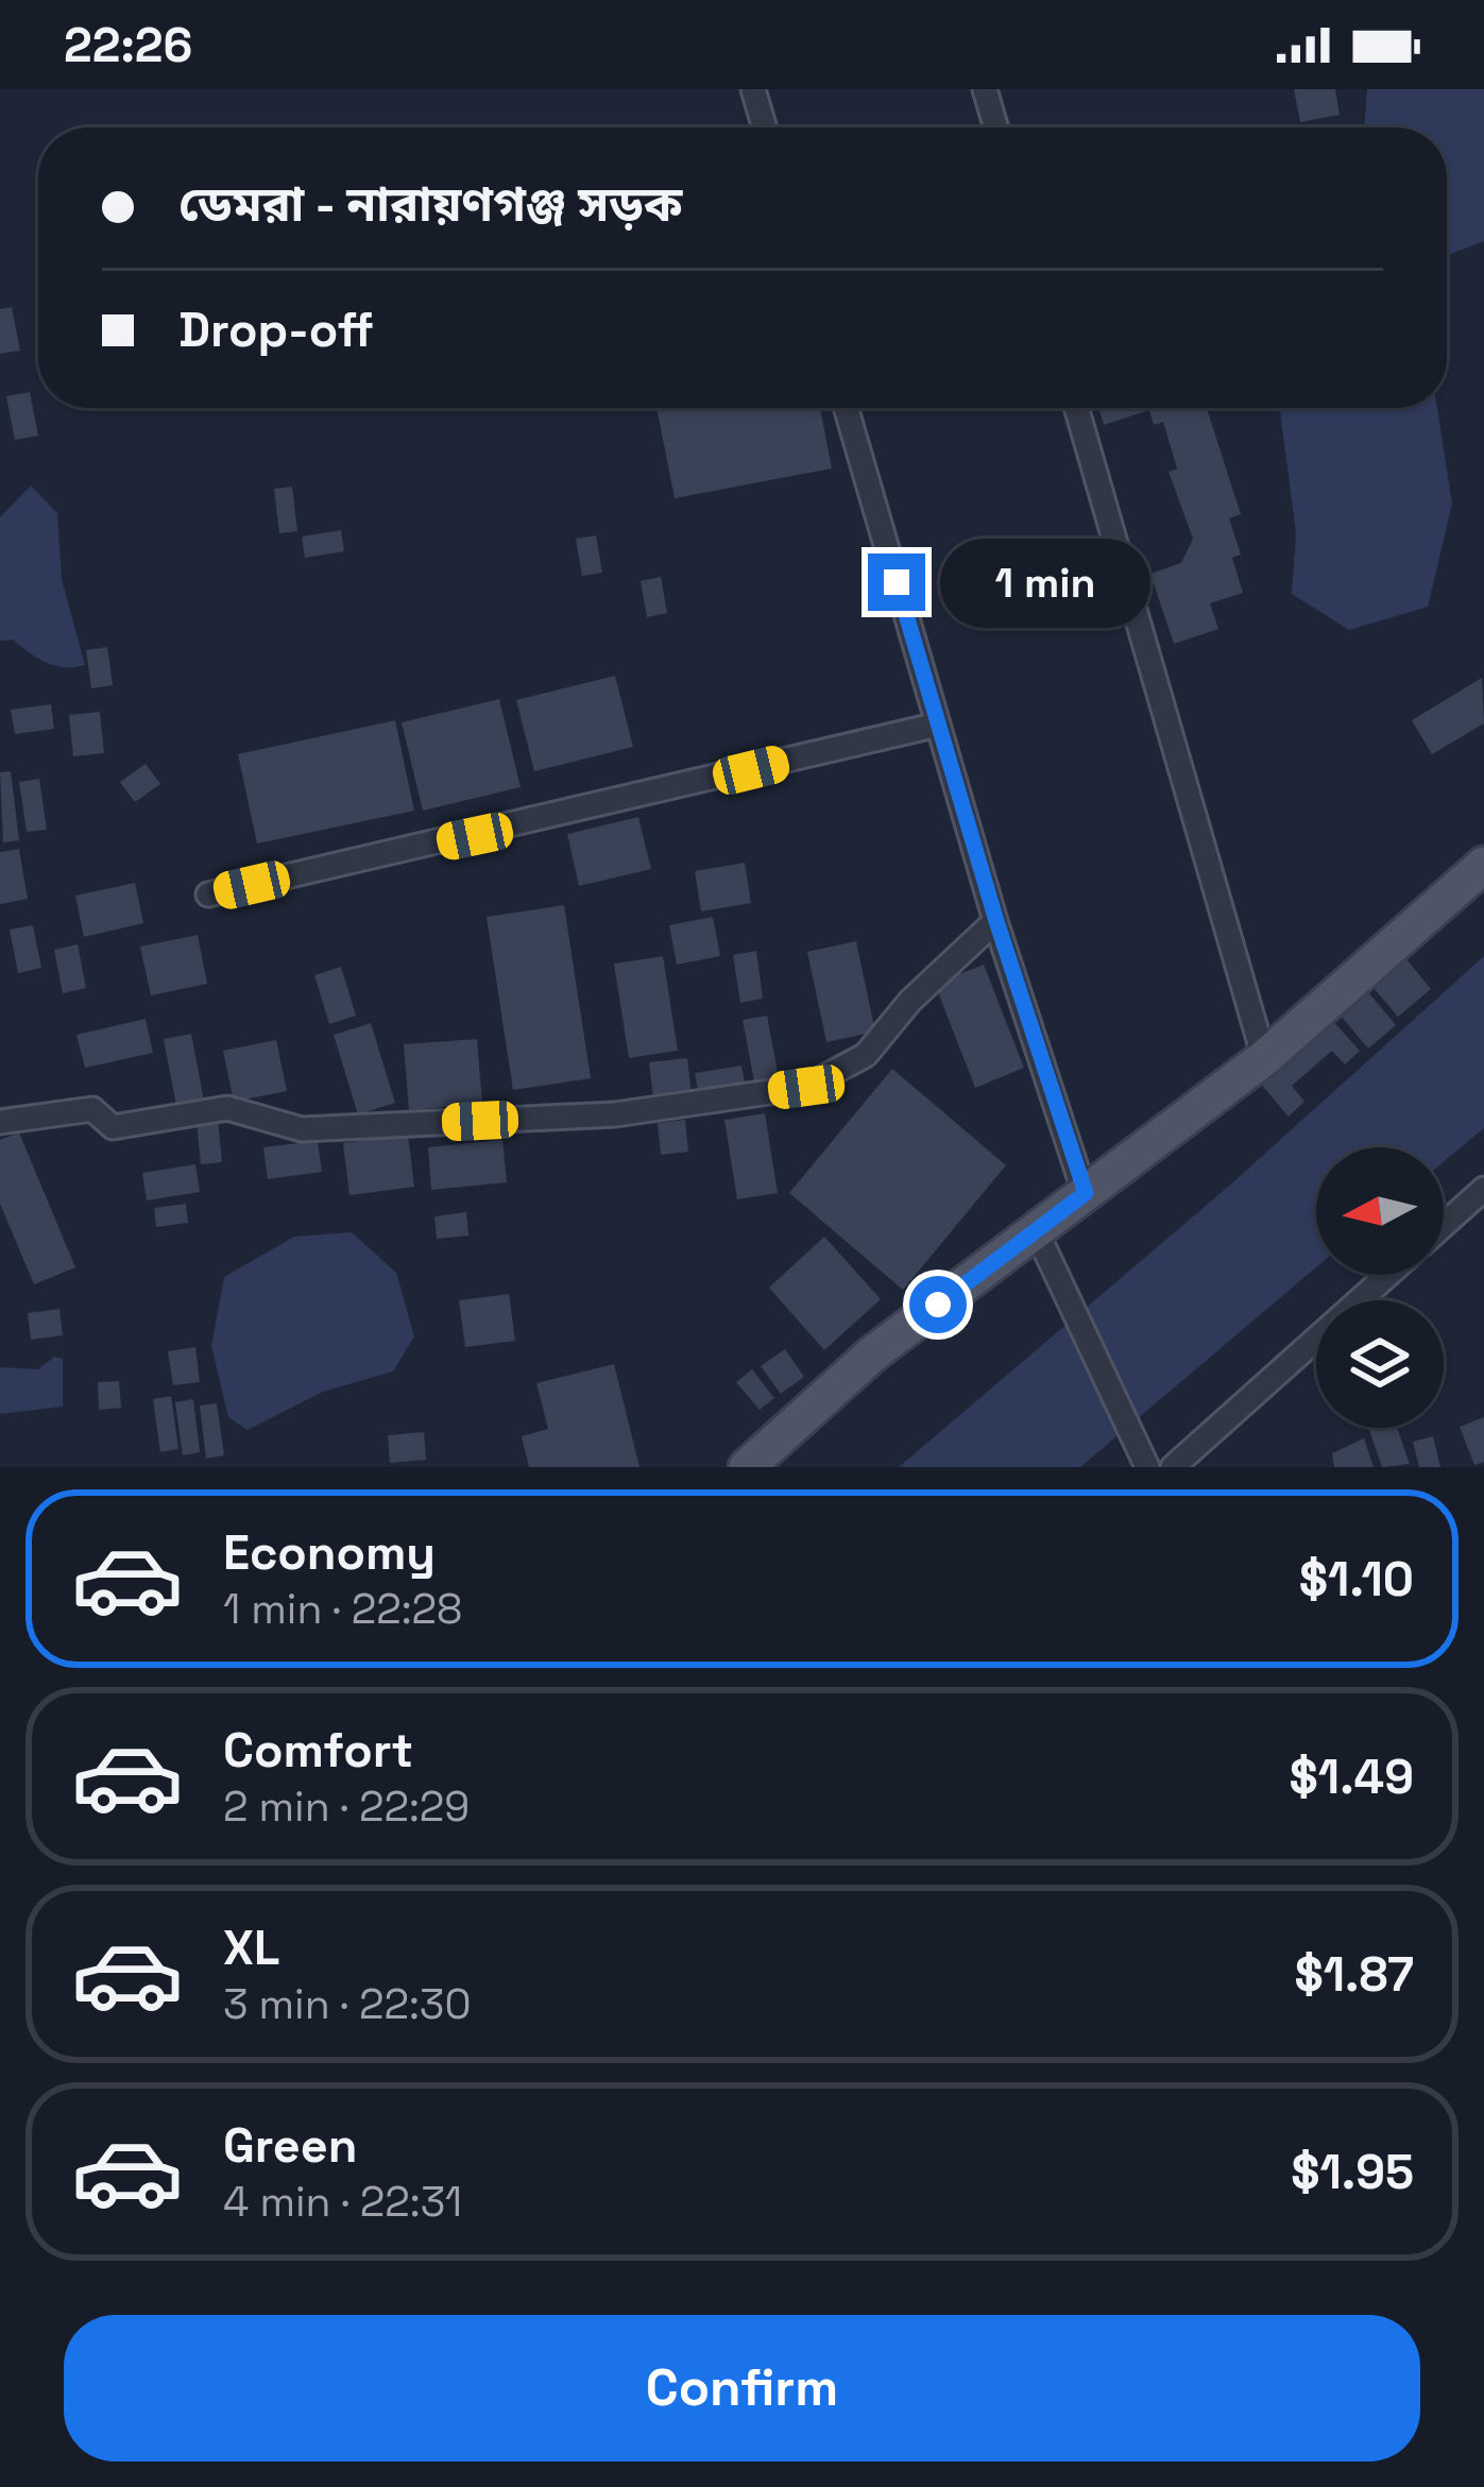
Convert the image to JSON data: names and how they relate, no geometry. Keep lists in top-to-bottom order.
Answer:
{
  "north": "left",
  "page": {
    "status": "22:26",
    "banner": ["ডেমরা - নারায়ণগঞ্জ সড়ক", "Drop-off"],
    "bubble": "1 min",
    "list": [
      {
        "name": "Economy",
        "note": "1 min · 22:28",
        "value": "$1.10"
      },
      {
        "name": "Comfort",
        "note": "2 min · 22:29",
        "value": "$1.49"
      },
      {
        "name": "XL",
        "note": "3 min · 22:30",
        "value": "$1.87"
      },
      {
        "name": "Green",
        "note": "4 min · 22:31",
        "value": "$1.95"
      }
    ],
    "buttons": "Confirm"
  }
}
